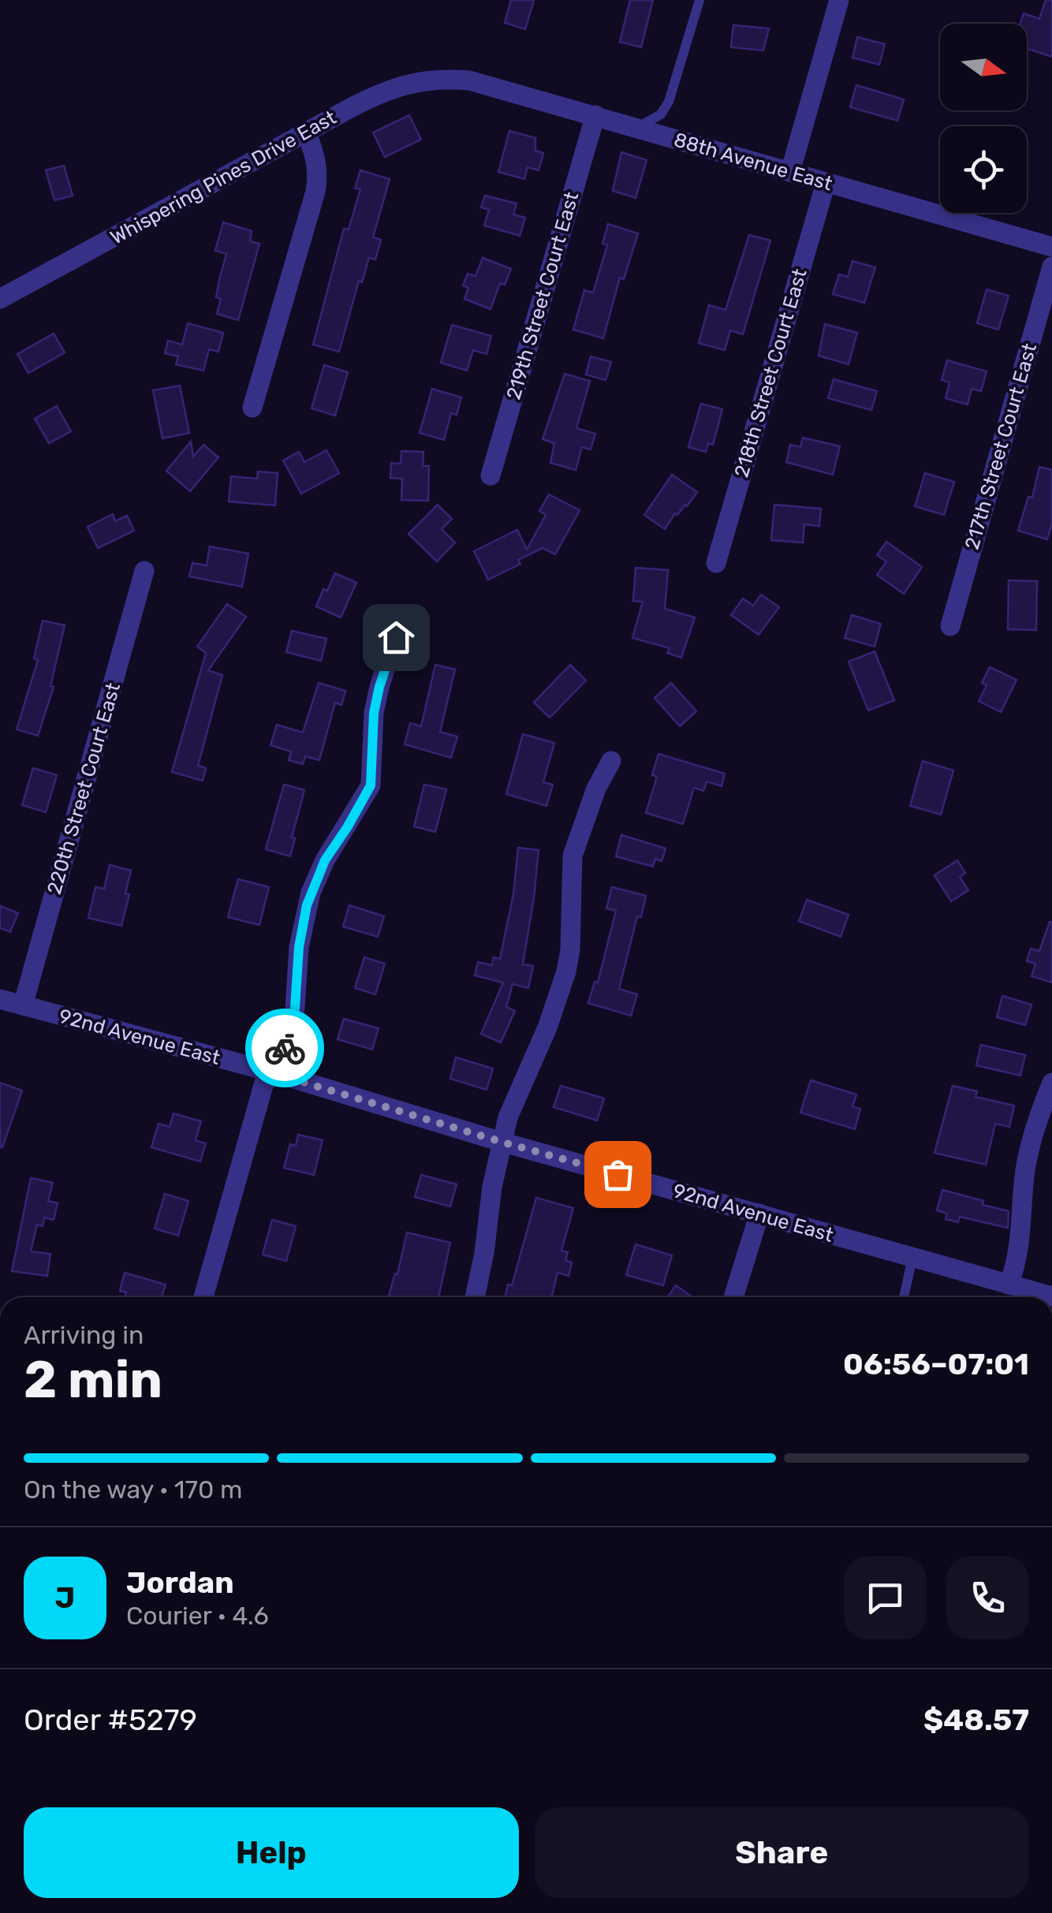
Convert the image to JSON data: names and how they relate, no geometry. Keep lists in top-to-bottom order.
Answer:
{
  "streets": {
    "street": [
      "88th Avenue East",
      "Whispering Pines Drive East",
      "219th Street Court East",
      "218th Street Court East",
      "217th Street Court East",
      "220th Street Court East",
      "92nd Avenue East"
    ]
  },
  "crossings": [
    ["88th Avenue East", "Whispering Pines Drive East"],
    ["88th Avenue East", "219th Street Court East"],
    ["88th Avenue East", "218th Street Court East"],
    ["220th Street Court East", "92nd Avenue East"]
  ],
  "north": "right",
  "page": {
    "heading": ["2 min", "Arriving in", "06:56–07:01"],
    "panel": [
      "Jordan",
      "Courier · 4.6",
      "Order #5279",
      "$48.57"
    ],
    "bar": "On the way · 170 m",
    "round": "J",
    "buttons": ["Help", "Share"]
  }
}
